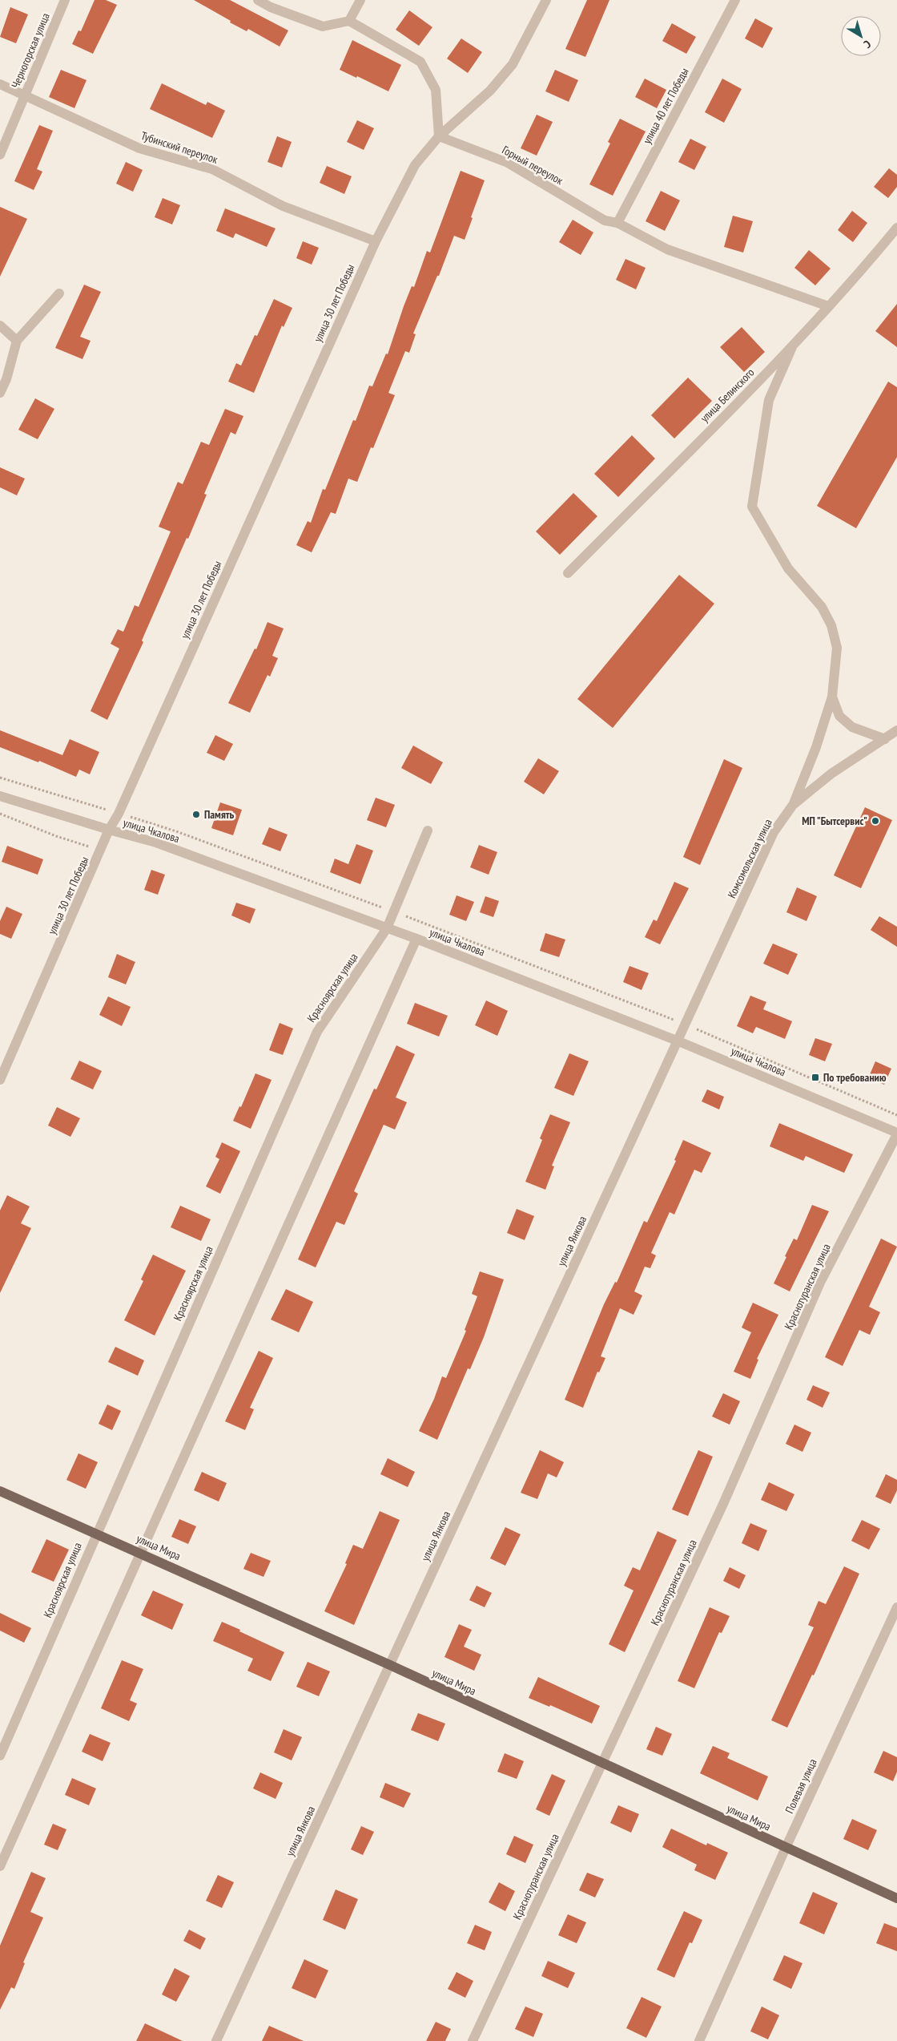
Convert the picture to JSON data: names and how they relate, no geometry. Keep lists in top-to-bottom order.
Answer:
{
  "streets": {
    "main road": ["улица Мира"],
    "street": [
      "Черногорская улица",
      "улица 40 лет Победы",
      "Тубинский переулок",
      "Горный переулок",
      "улица 30 лет Победы",
      "улица Белинского",
      "улица Чкалова",
      "Комсомольская улица",
      "Красноярская улица",
      "улица Янкова",
      "Краснотуранская улица",
      "Полевая улица"
    ]
  },
  "crossings": [
    ["Черногорская улица", "Тубинский переулок"],
    ["улица 40 лет Победы", "Горный переулок"],
    ["Тубинский переулок", "улица 30 лет Победы"],
    ["Горный переулок", "улица 30 лет Победы"],
    ["Горный переулок", "улица Белинского"],
    ["улица 30 лет Победы", "улица Чкалова"],
    ["улица Чкалова", "Комсомольская улица"],
    ["улица Чкалова", "Красноярская улица"],
    ["улица Чкалова", "улица Янкова"],
    ["улица Чкалова", "Краснотуранская улица"],
    ["Комсомольская улица", "улица Янкова"],
    ["Красноярская улица", "улица Мира"],
    ["улица Янкова", "улица Мира"],
    ["Краснотуранская улица", "улица Мира"],
    ["улица Мира", "Полевая улица"]
  ],
  "places": {
    "other": ["Память", "МП \"Бытсервис\""],
    "transit": ["По требованию"]
  },
  "north": "bottom right"
}
